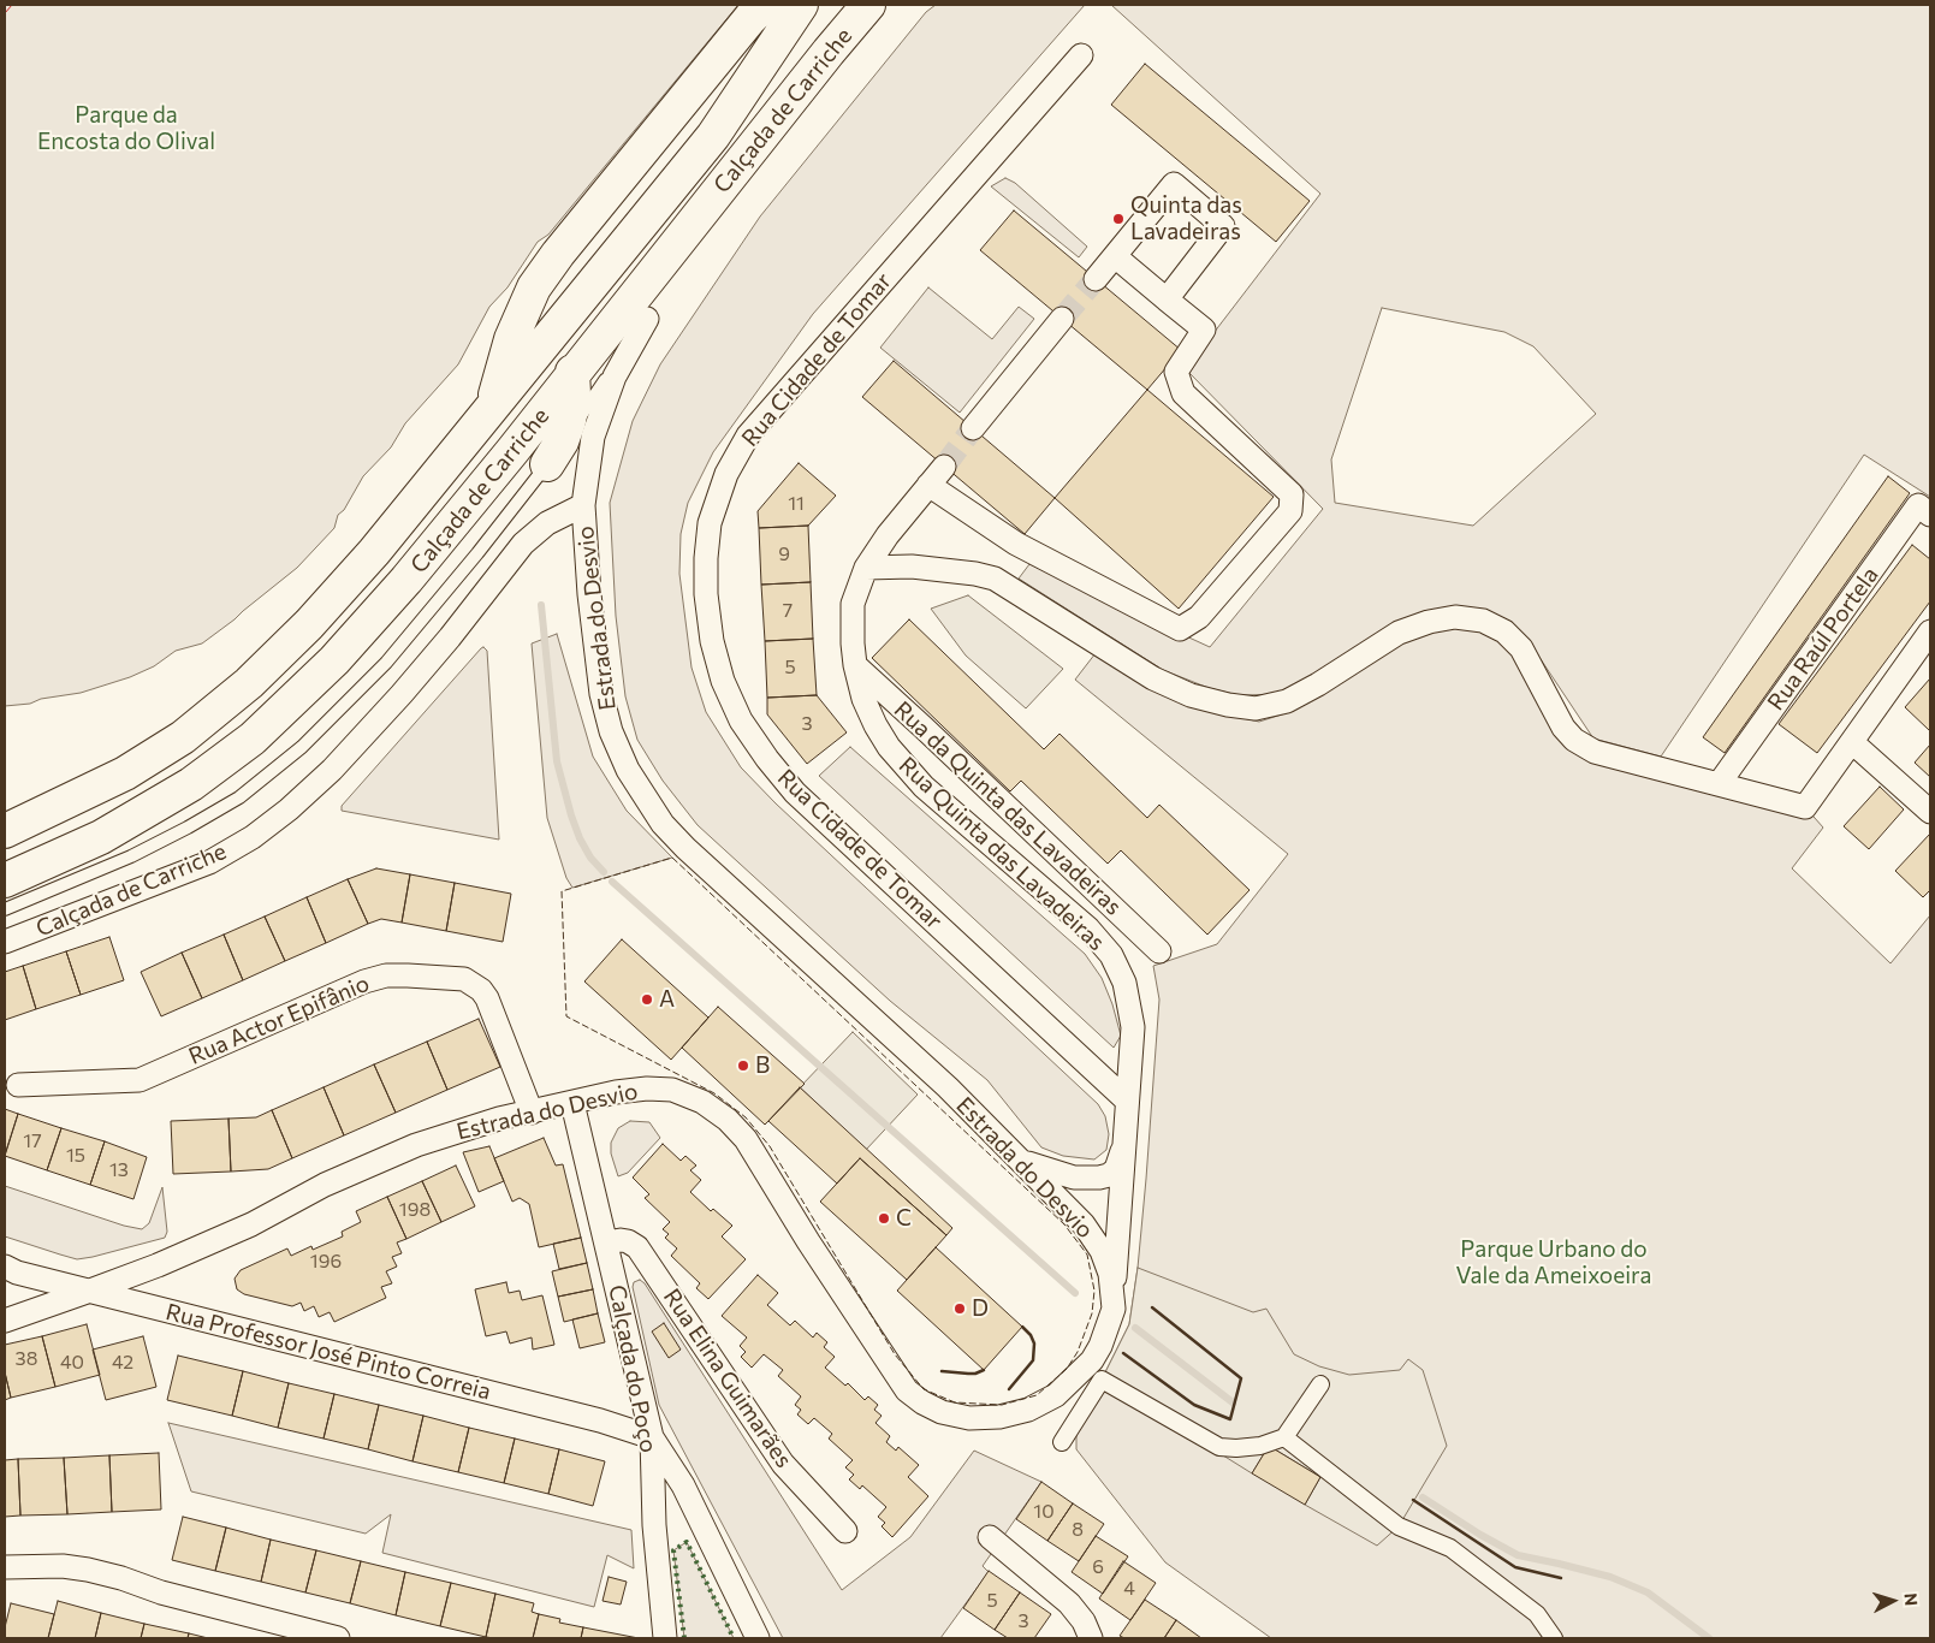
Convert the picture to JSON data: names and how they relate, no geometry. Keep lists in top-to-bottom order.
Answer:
{
  "streets": {
    "highway": ["Calçada de Carriche"],
    "street": [
      "Rua Cidade de Tomar",
      "Estrada do Desvio",
      "Rua Raúl Portela",
      "Rua da Quinta das Lavadeiras",
      "Rua Quinta das Lavadeiras",
      "Rua Actor Epifânio",
      "Rua Professor José Pinto Correia",
      "Calçada do Poço",
      "Rua Elina Guimarães"
    ]
  },
  "crossings": [
    ["Calçada de Carriche", "Estrada do Desvio"],
    ["Rua Cidade de Tomar", "Rua Quinta das Lavadeiras"],
    ["Estrada do Desvio", "Rua Actor Epifânio"],
    ["Estrada do Desvio", "Rua Professor José Pinto Correia"],
    ["Estrada do Desvio", "Calçada do Poço"],
    ["Rua da Quinta das Lavadeiras", "Rua Quinta das Lavadeiras"],
    ["Rua Professor José Pinto Correia", "Calçada do Poço"],
    ["Calçada do Poço", "Rua Elina Guimarães"]
  ],
  "parks": ["Parque da Encosta do Olival", "Parque Urbano do Vale da Ameixoeira"],
  "places": [
    "Quinta das Lavadeiras",
    "A",
    "B",
    "C",
    "D"
  ],
  "house_numbers": [
    "11",
    "9",
    "7",
    "5",
    "3",
    "17",
    "15",
    "13",
    "198",
    "196",
    "38",
    "40",
    "42",
    "10",
    "8",
    "6",
    "4",
    "5",
    "3"
  ],
  "north": "right"
}
